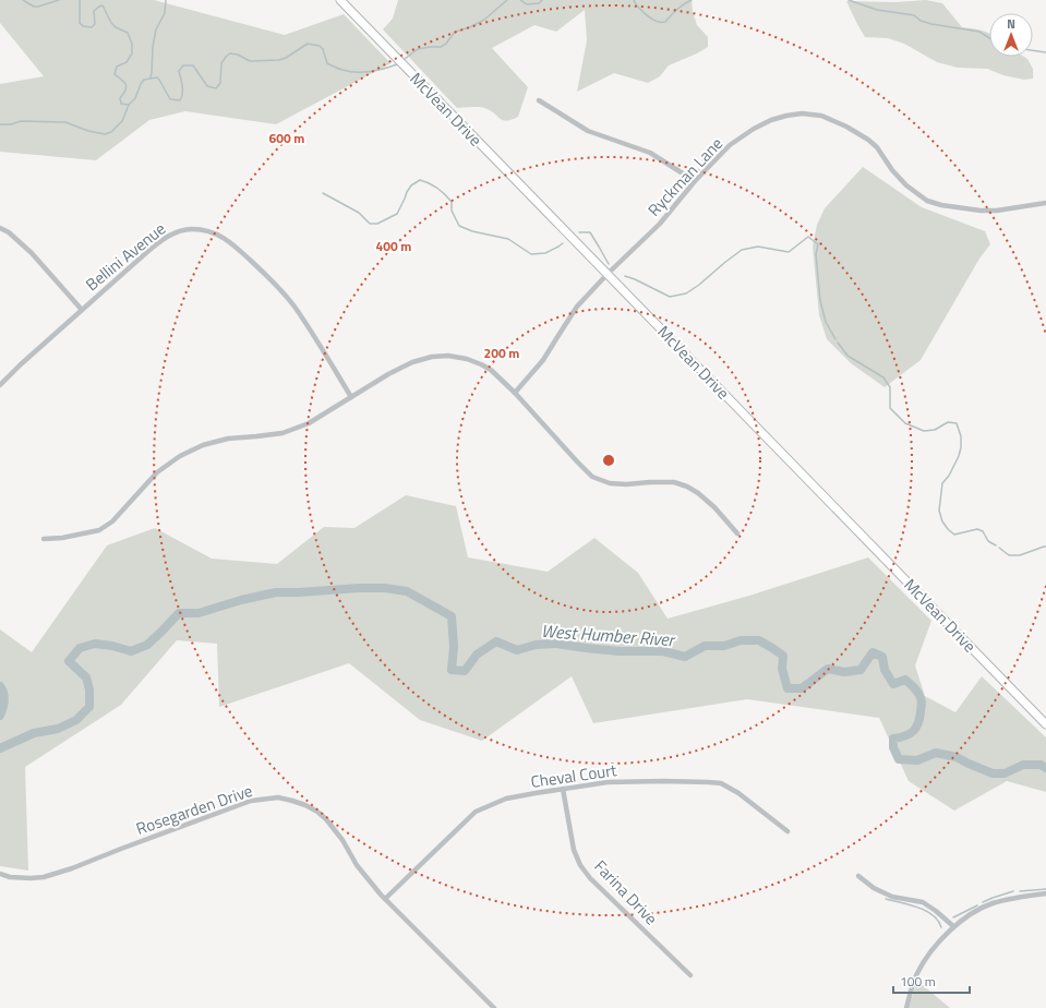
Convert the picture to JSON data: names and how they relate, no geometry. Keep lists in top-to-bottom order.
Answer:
{
  "streets": {
    "main road": ["McVean Drive"],
    "street": [
      "Ryckman Lane",
      "Bellini Avenue",
      "Cheval Court",
      "Rosegarden Drive",
      "Farina Drive"
    ]
  },
  "crossings": [
    ["McVean Drive", "Ryckman Lane"],
    ["Cheval Court", "Rosegarden Drive"],
    ["Cheval Court", "Farina Drive"]
  ],
  "water": ["West Humber River"],
  "scale_bar": "100 m",
  "north": "top",
  "rings": ["600 m", "400 m", "200 m"]
}
